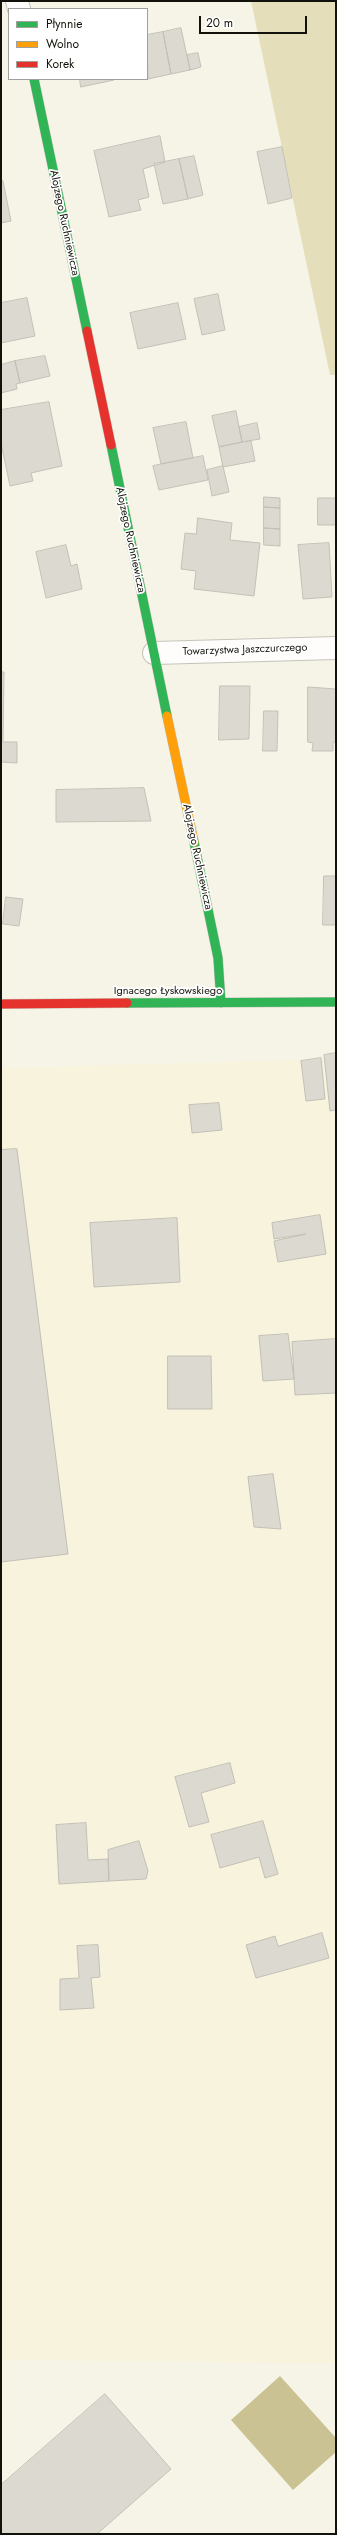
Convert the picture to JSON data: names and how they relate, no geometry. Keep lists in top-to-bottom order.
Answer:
{
  "streets": {
    "street": ["Alojzego Ruchniewicza", "Towarzystwa Jaszczurczego", "Ignacego Łyskowskiego"]
  },
  "crossings": [
    ["Alojzego Ruchniewicza", "Towarzystwa Jaszczurczego"],
    ["Alojzego Ruchniewicza", "Ignacego Łyskowskiego"]
  ],
  "legend": ["Płynnie", "Wolno", "Korek"],
  "scale_bar": "20 m"
}
